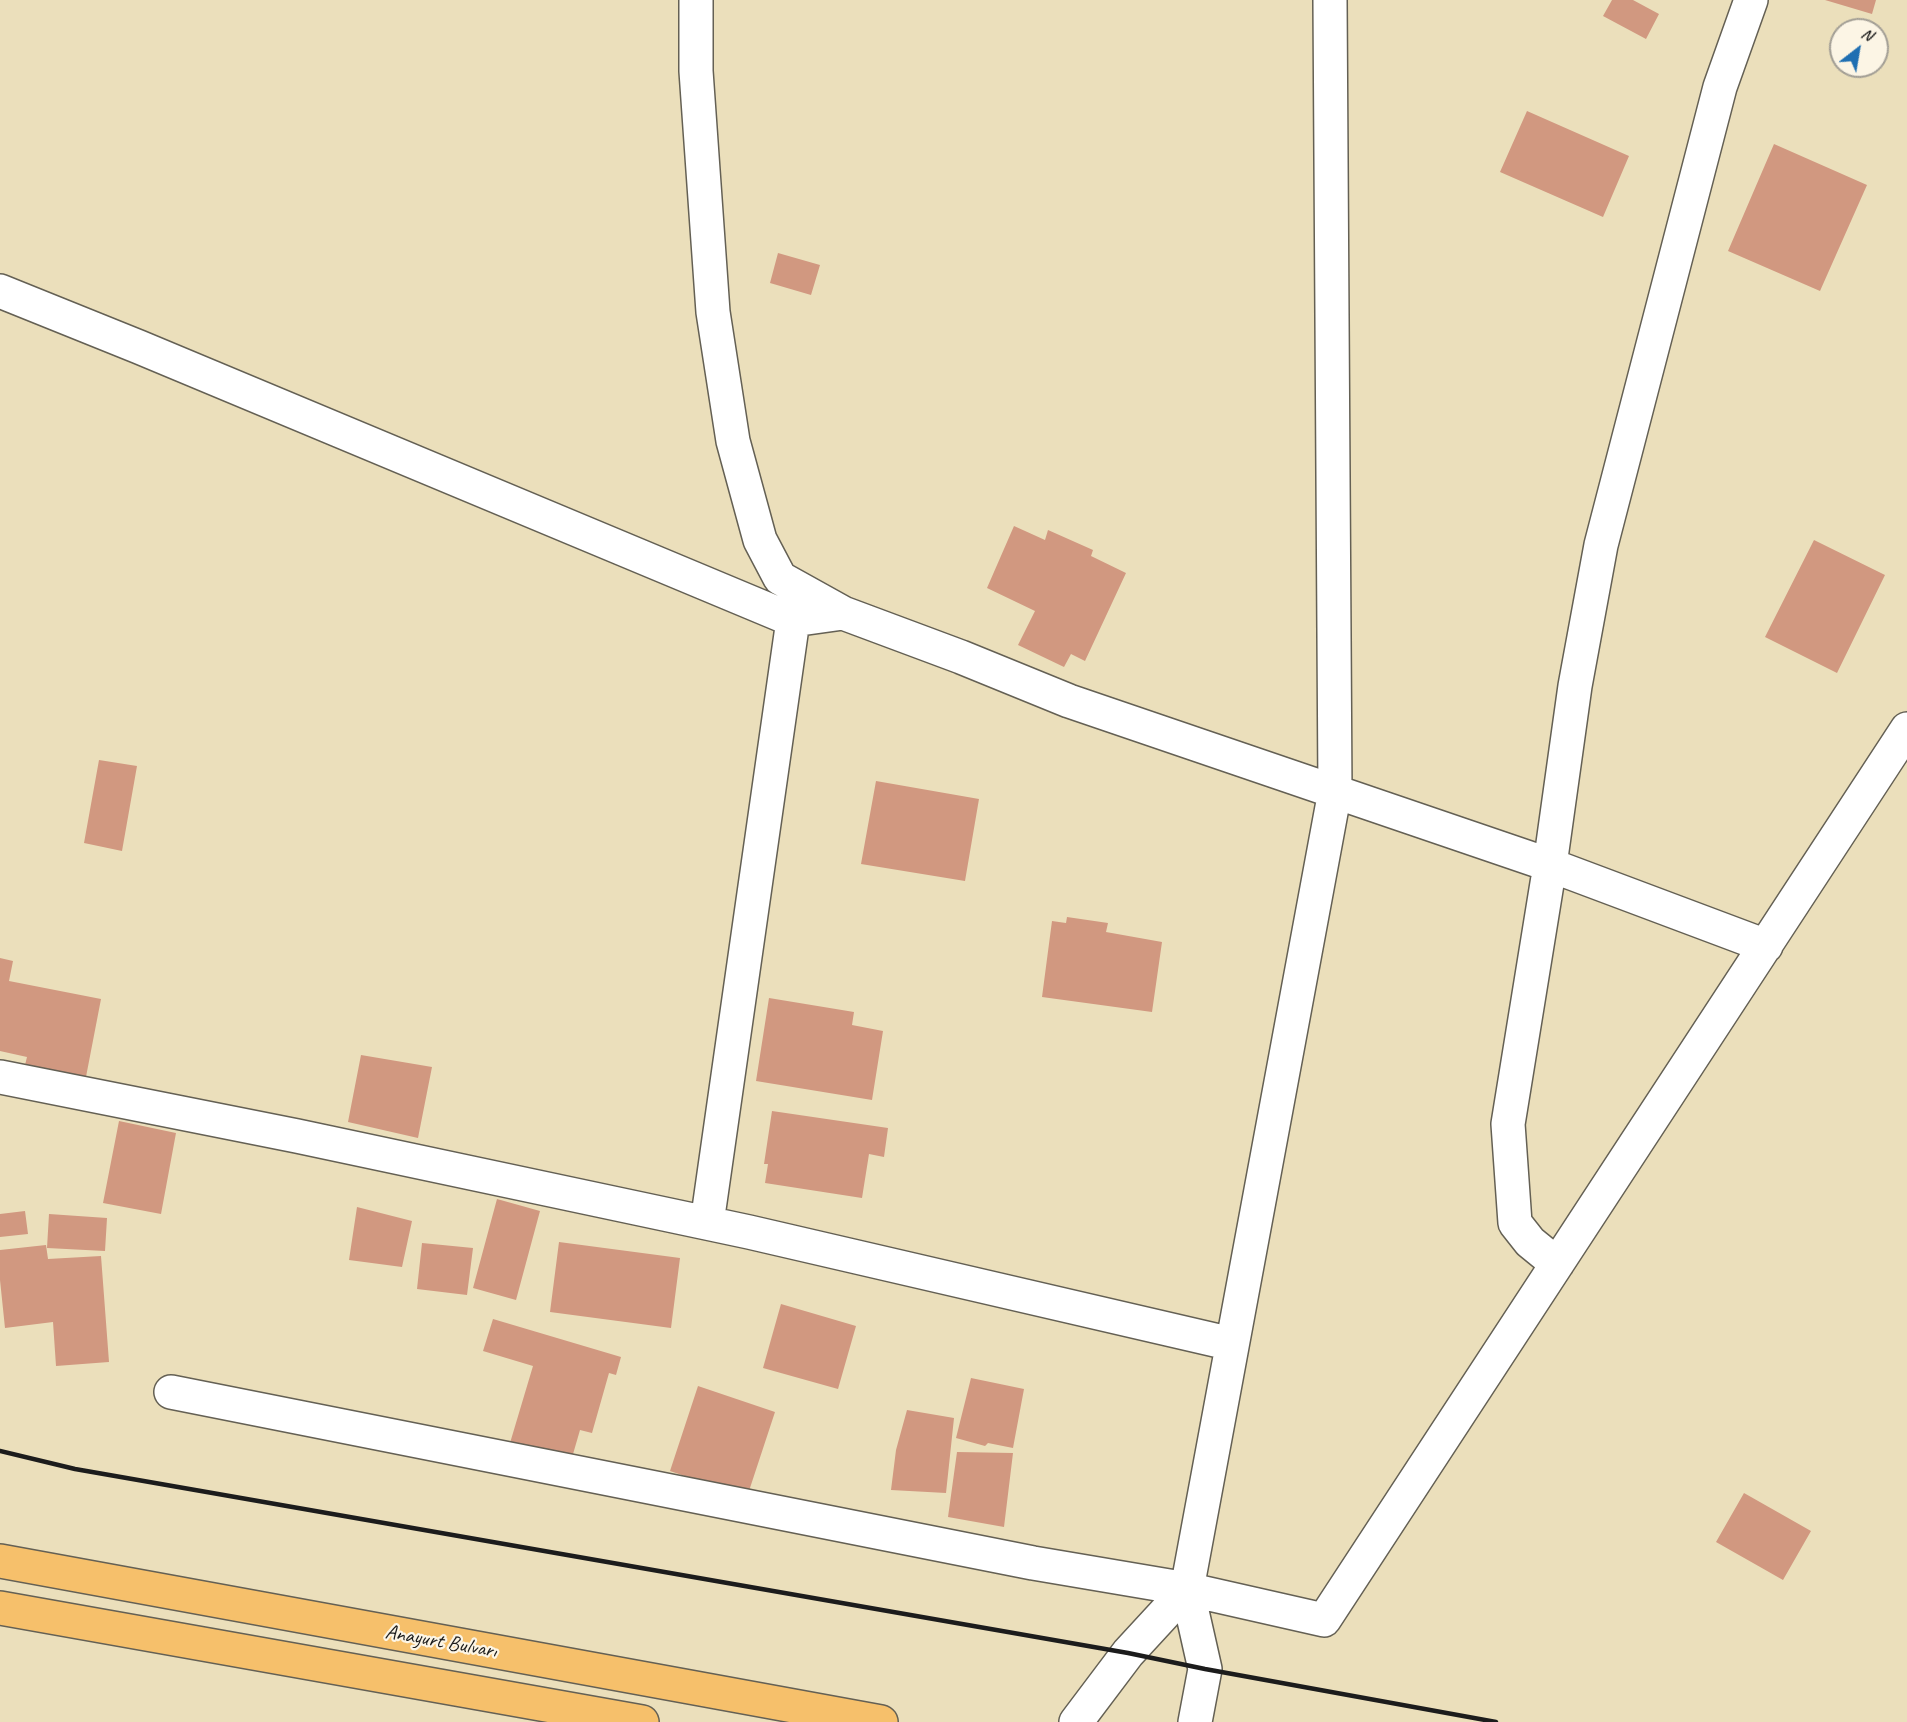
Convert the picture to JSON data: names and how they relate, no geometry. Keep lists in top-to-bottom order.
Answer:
{
  "streets": {
    "main road": ["Anayurt Bulvarı"]
  },
  "north": "top right"
}
